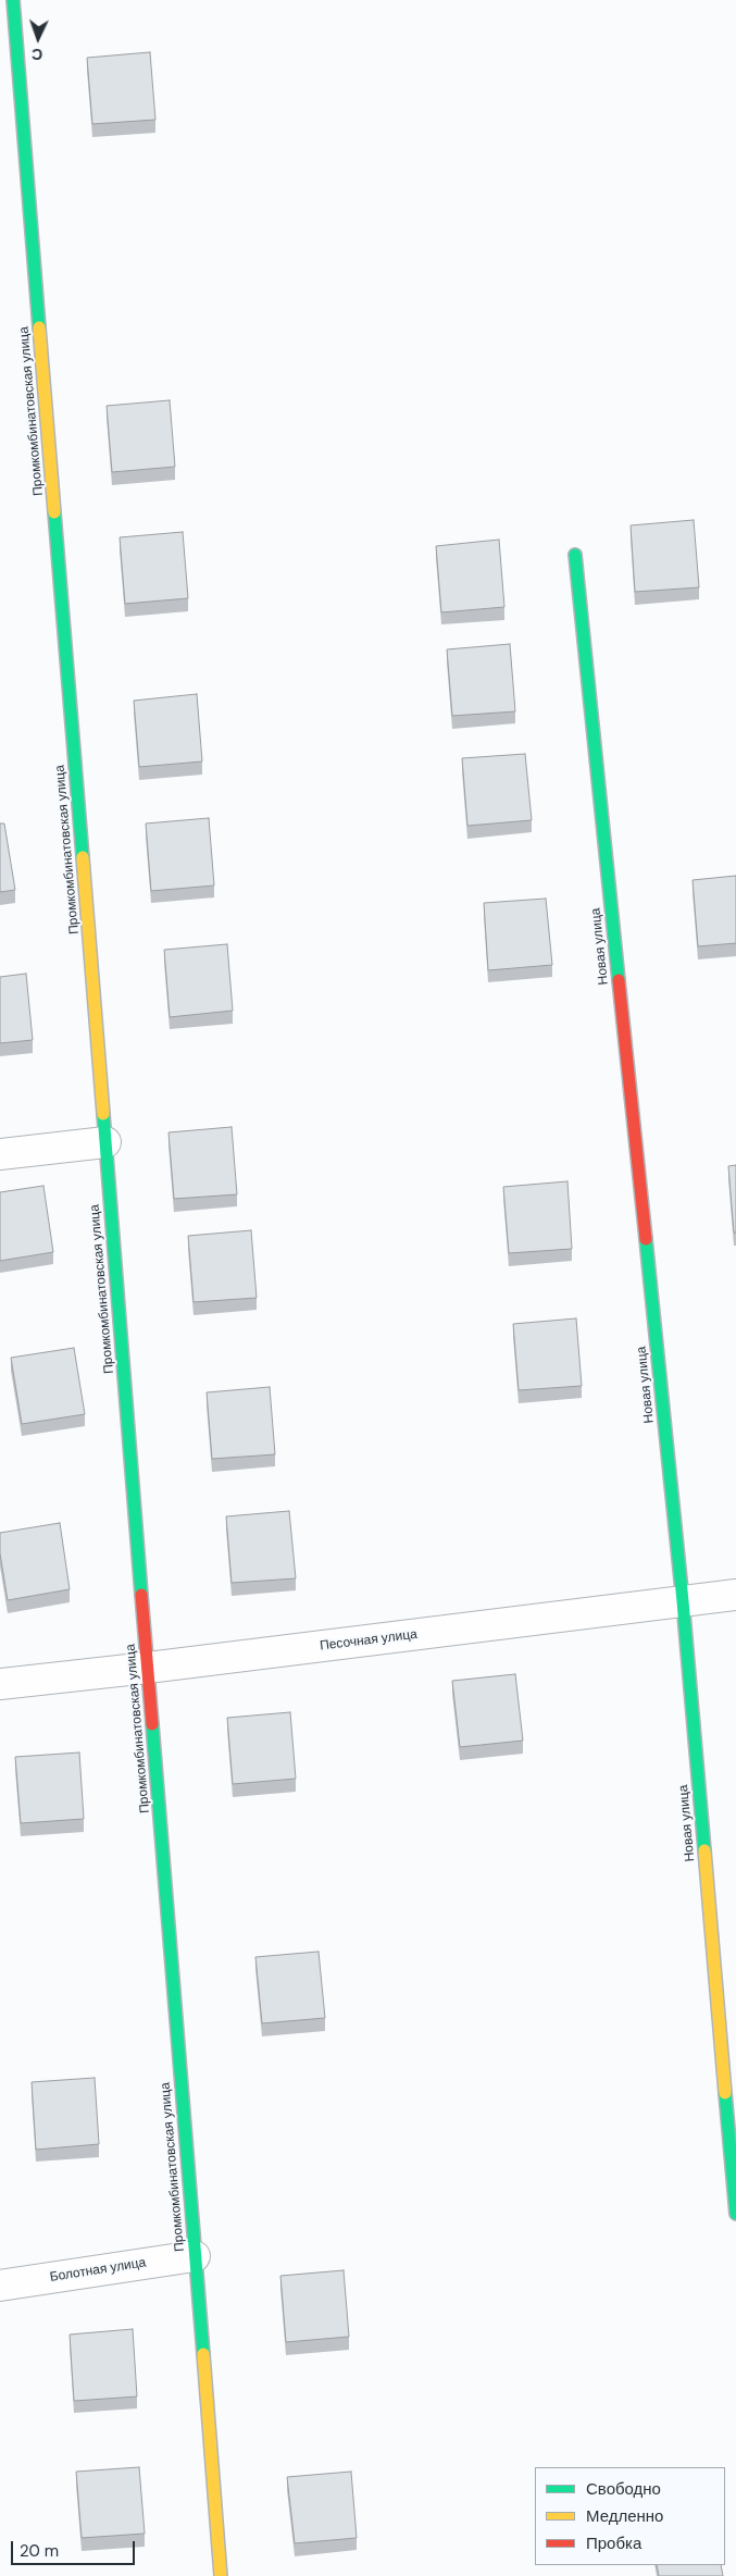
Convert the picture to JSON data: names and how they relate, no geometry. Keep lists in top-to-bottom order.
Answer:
{
  "streets": {
    "street": [
      "Промкомбинатовская улица",
      "Новая улица",
      "Песочная улица",
      "Болотная улица"
    ]
  },
  "crossings": [
    ["Промкомбинатовская улица", "Песочная улица"],
    ["Промкомбинатовская улица", "Болотная улица"],
    ["Новая улица", "Песочная улица"]
  ],
  "legend": ["Свободно", "Медленно", "Пробка"],
  "scale_bar": "20 m",
  "north": "bottom"
}
